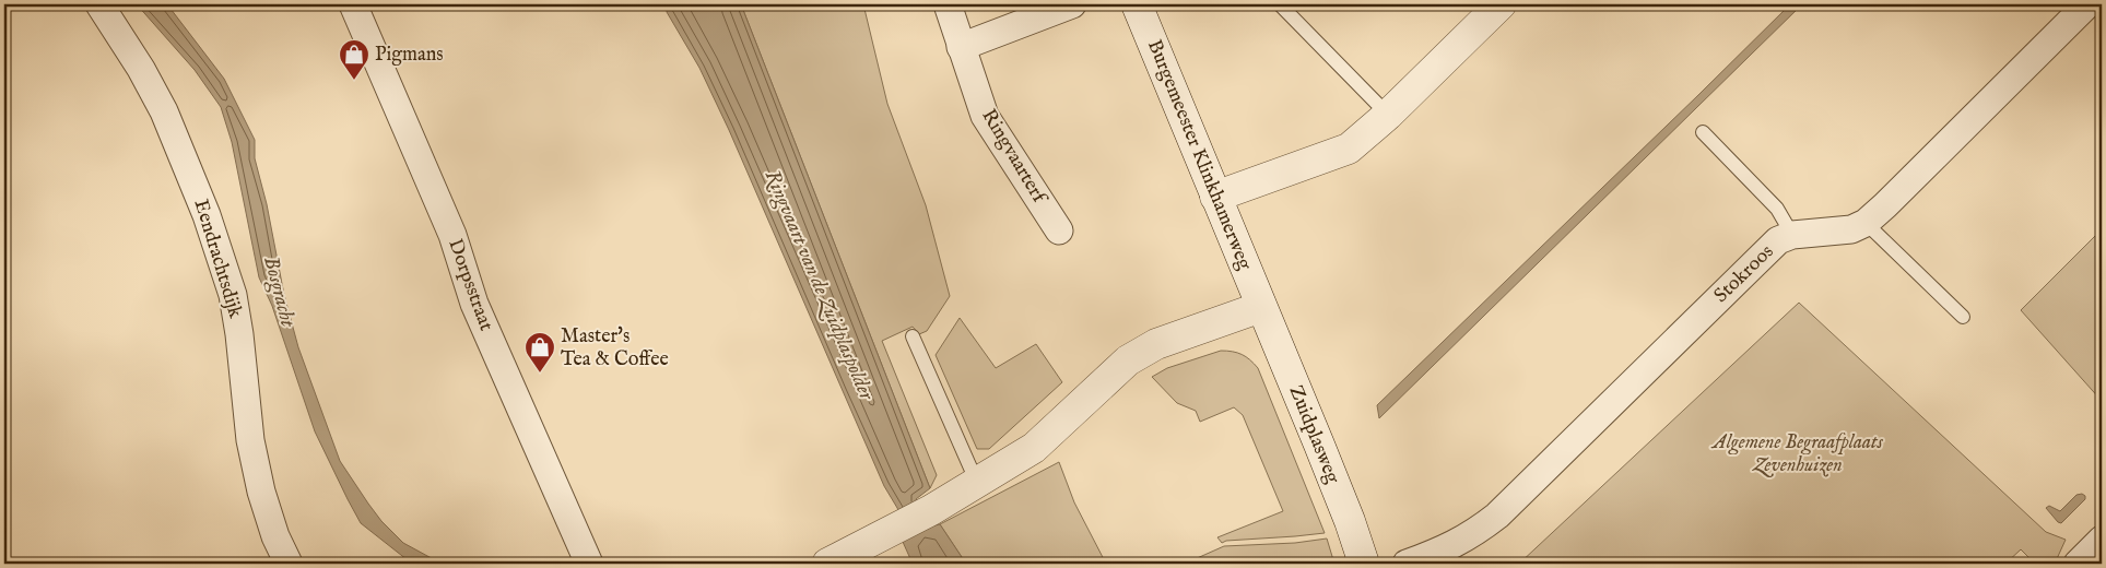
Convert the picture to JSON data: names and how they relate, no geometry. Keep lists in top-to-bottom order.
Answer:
{
  "streets": {
    "street": [
      "Burgemeester Klinkhamerweg",
      "Ringvaarterf",
      "Eendrachtsdijk",
      "Stokroos",
      "Dorpsstraat",
      "Zuidplasweg"
    ]
  },
  "crossings": [
    ["Burgemeester Klinkhamerweg", "Zuidplasweg"]
  ],
  "water": ["Ringvaart van de Zuidplaspolder", "Bosgracht"],
  "parks": ["Algemene Begraafplaats Zevenhuizen"],
  "places": {
    "shop": ["Pigmans", "Master's Tea & Coffee"]
  }
}
